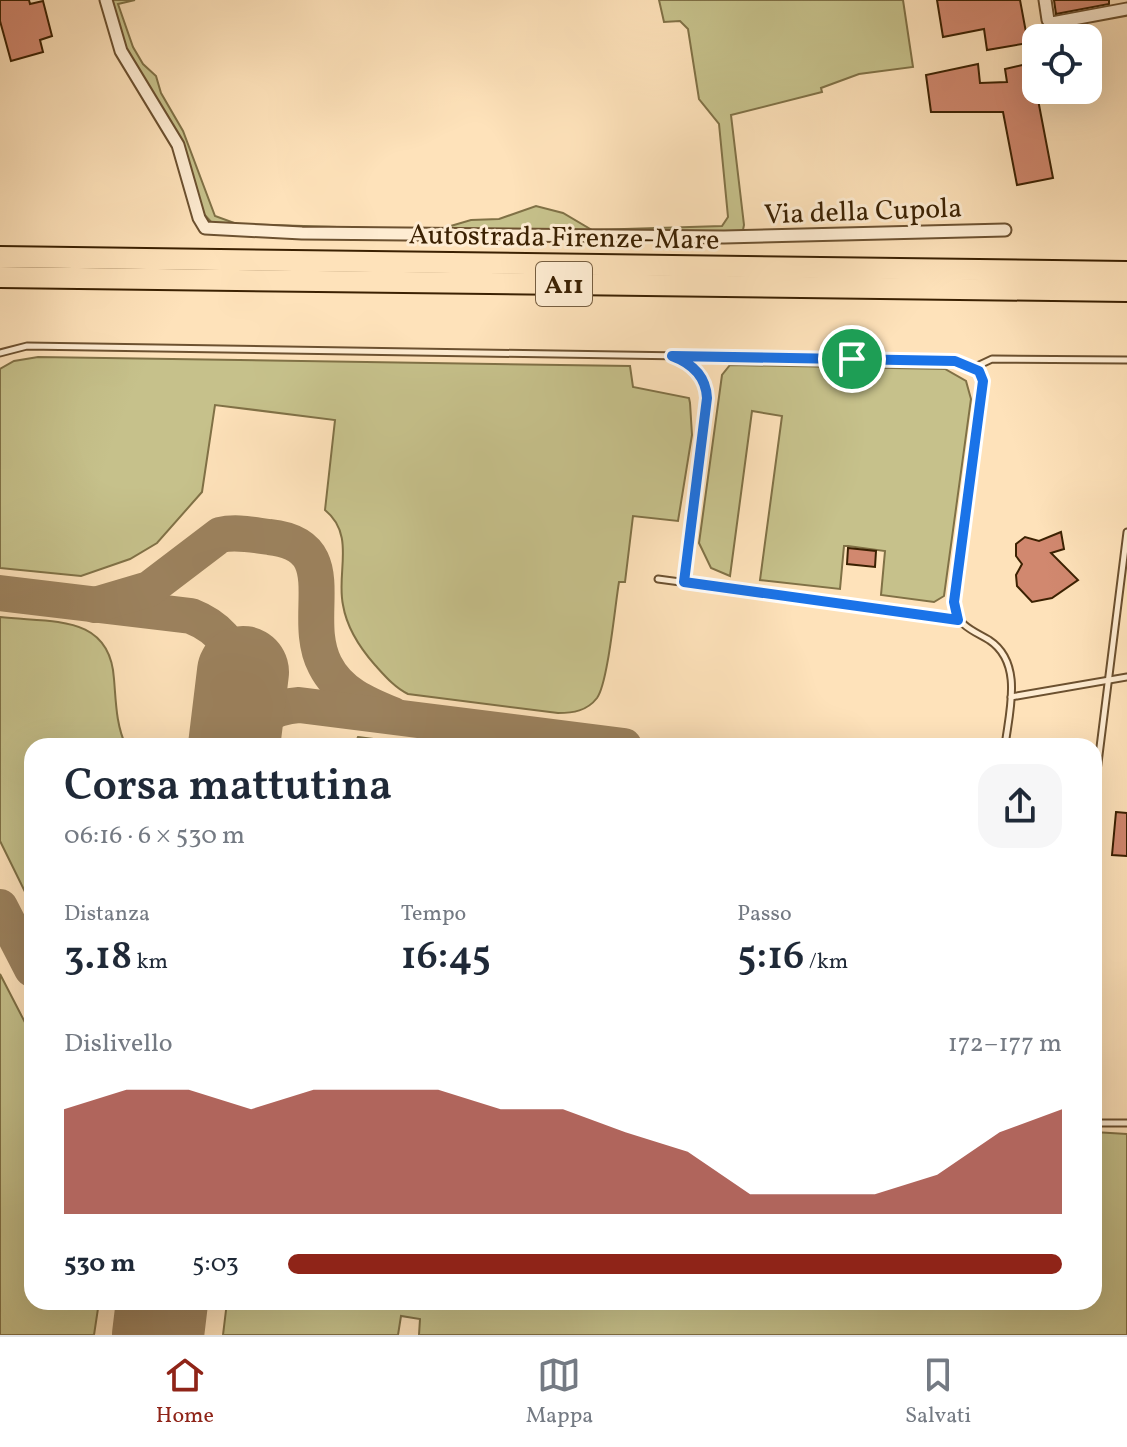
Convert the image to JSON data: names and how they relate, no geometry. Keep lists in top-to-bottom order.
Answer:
{
  "streets": {
    "highway": ["Autostrada Firenze-Mare", "A11"],
    "street": ["Via della Cupola"]
  },
  "page": {
    "heading": ["Corsa mattutina", "06:16 · 6 × 530 m"],
    "stats": [
      ["Distanza", "3.18 km"],
      ["Tempo", "16:45"],
      ["Passo", "5:16 /km"]
    ],
    "chart": ["Dislivello", "172–177 m"],
    "list": [
      {
        "name": "530 m",
        "note": "5:03"
      }
    ],
    "tabs": ["Home", "Mappa", "Salvati"]
  }
}
